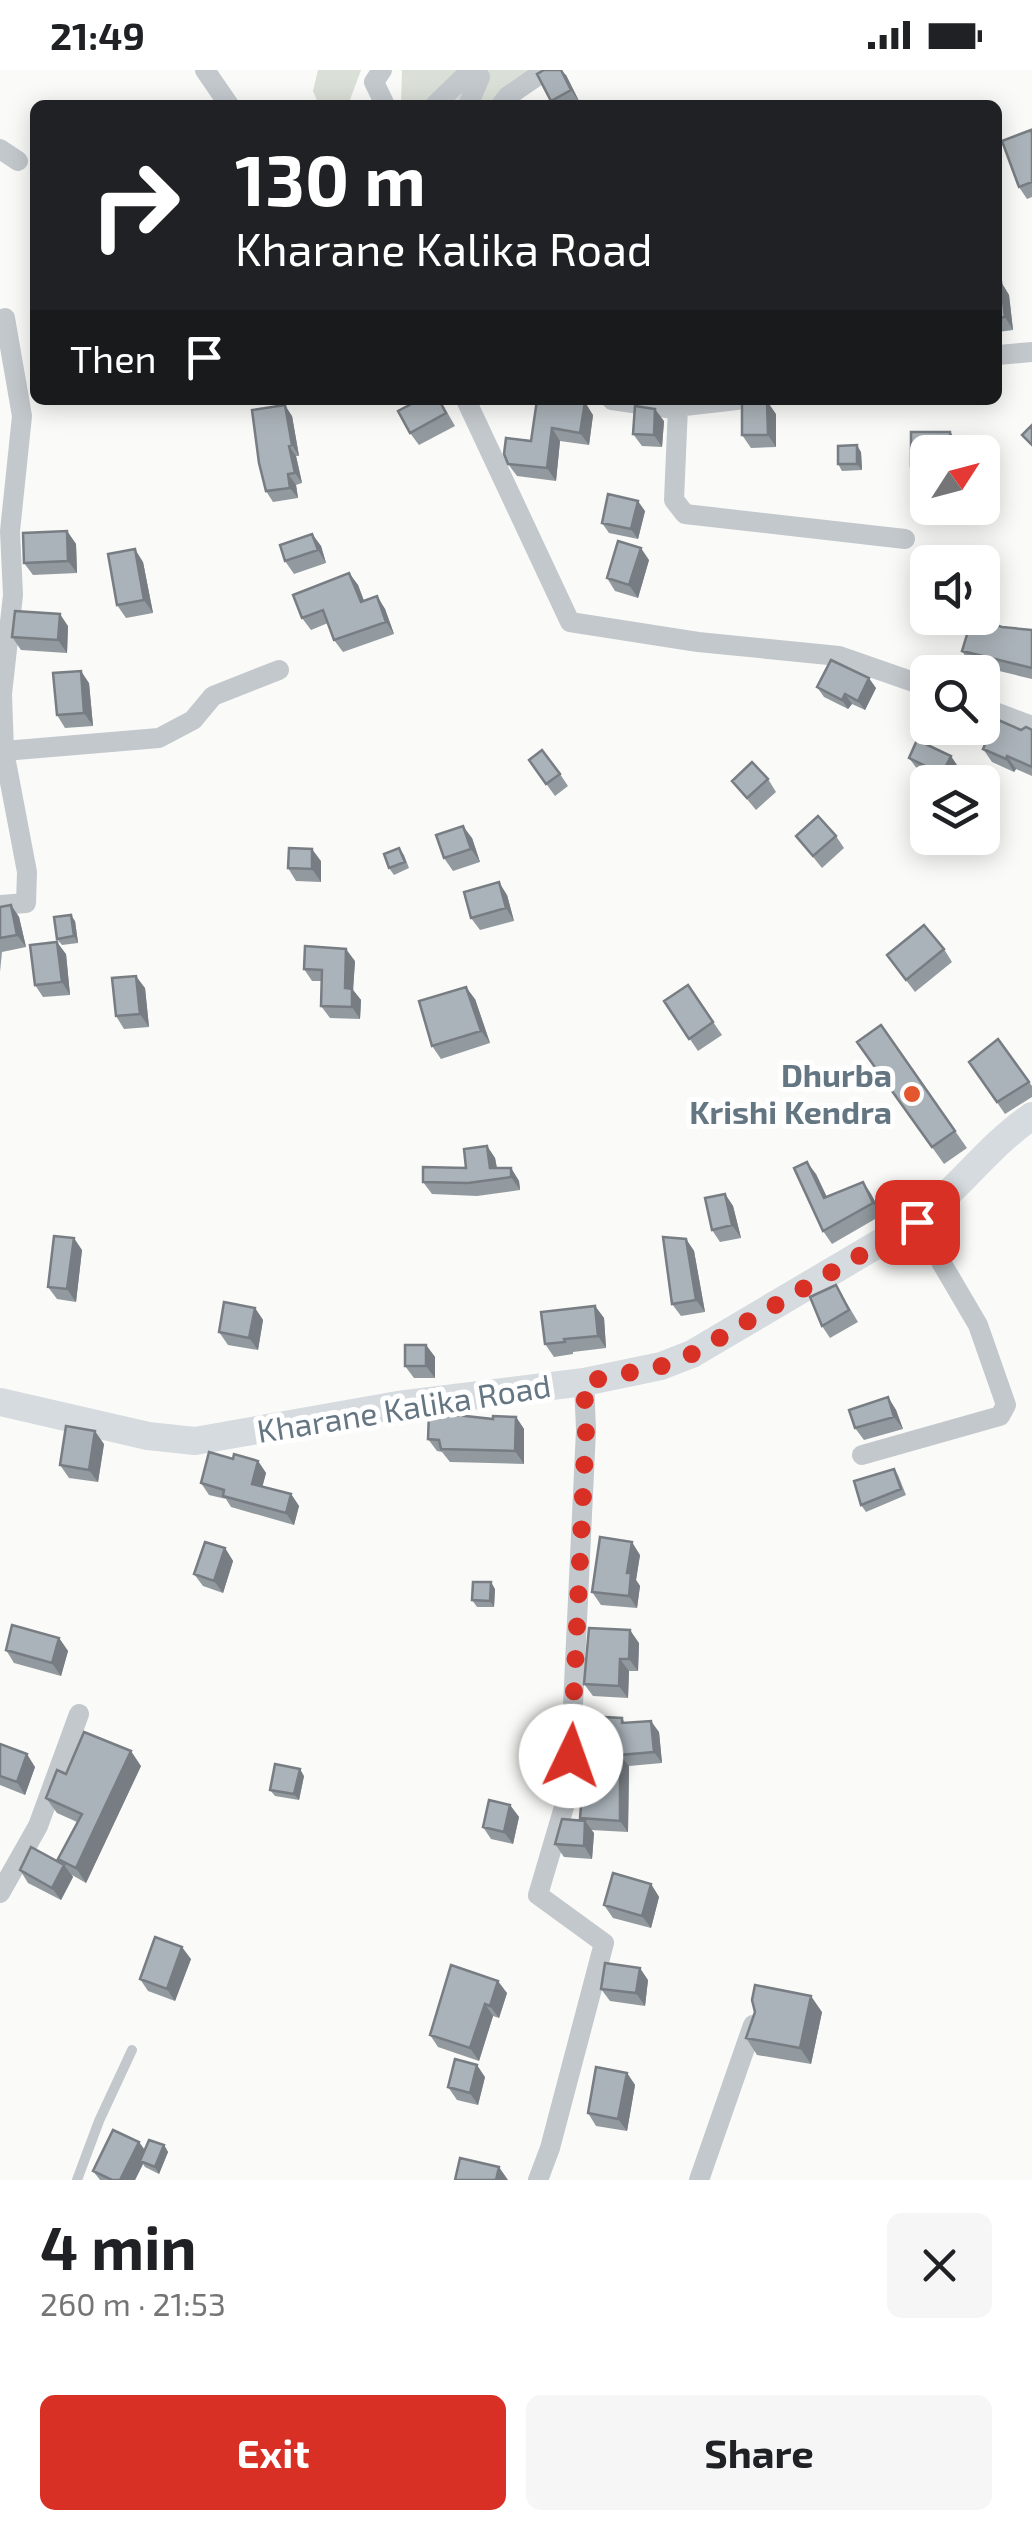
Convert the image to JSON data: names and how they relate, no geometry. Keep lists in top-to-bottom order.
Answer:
{
  "streets": {
    "street": ["Kharane Kalika Road"]
  },
  "places": ["Dhurba Krishi Kendra"],
  "north": "top right",
  "page": {
    "status": "21:49",
    "turn": ["130 m", "Kharane Kalika Road"],
    "then": "Then",
    "heading": ["4 min", "260 m · 21:53"],
    "buttons": ["Exit", "Share"]
  }
}
